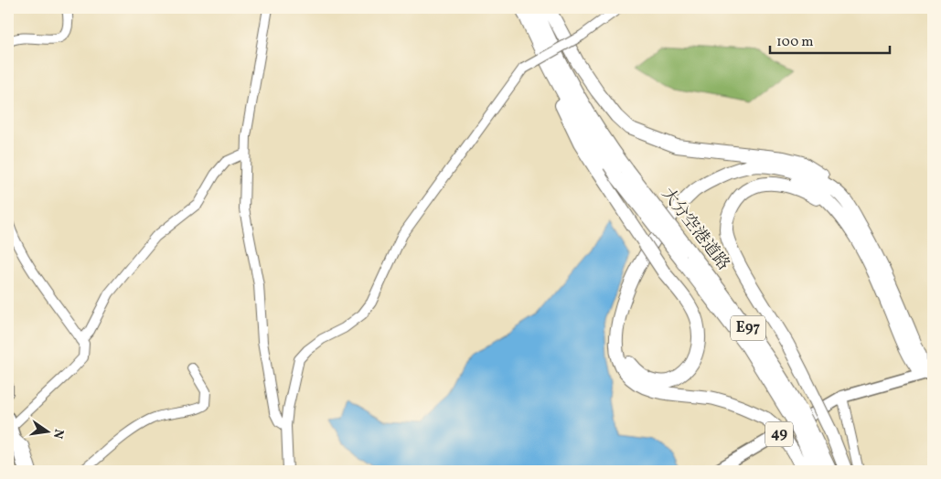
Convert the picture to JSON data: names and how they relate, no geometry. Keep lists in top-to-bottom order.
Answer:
{
  "streets": {
    "highway": ["大分空港道路", "E97"],
    "main road": ["49"]
  },
  "scale_bar": "100 m",
  "north": "right"
}
